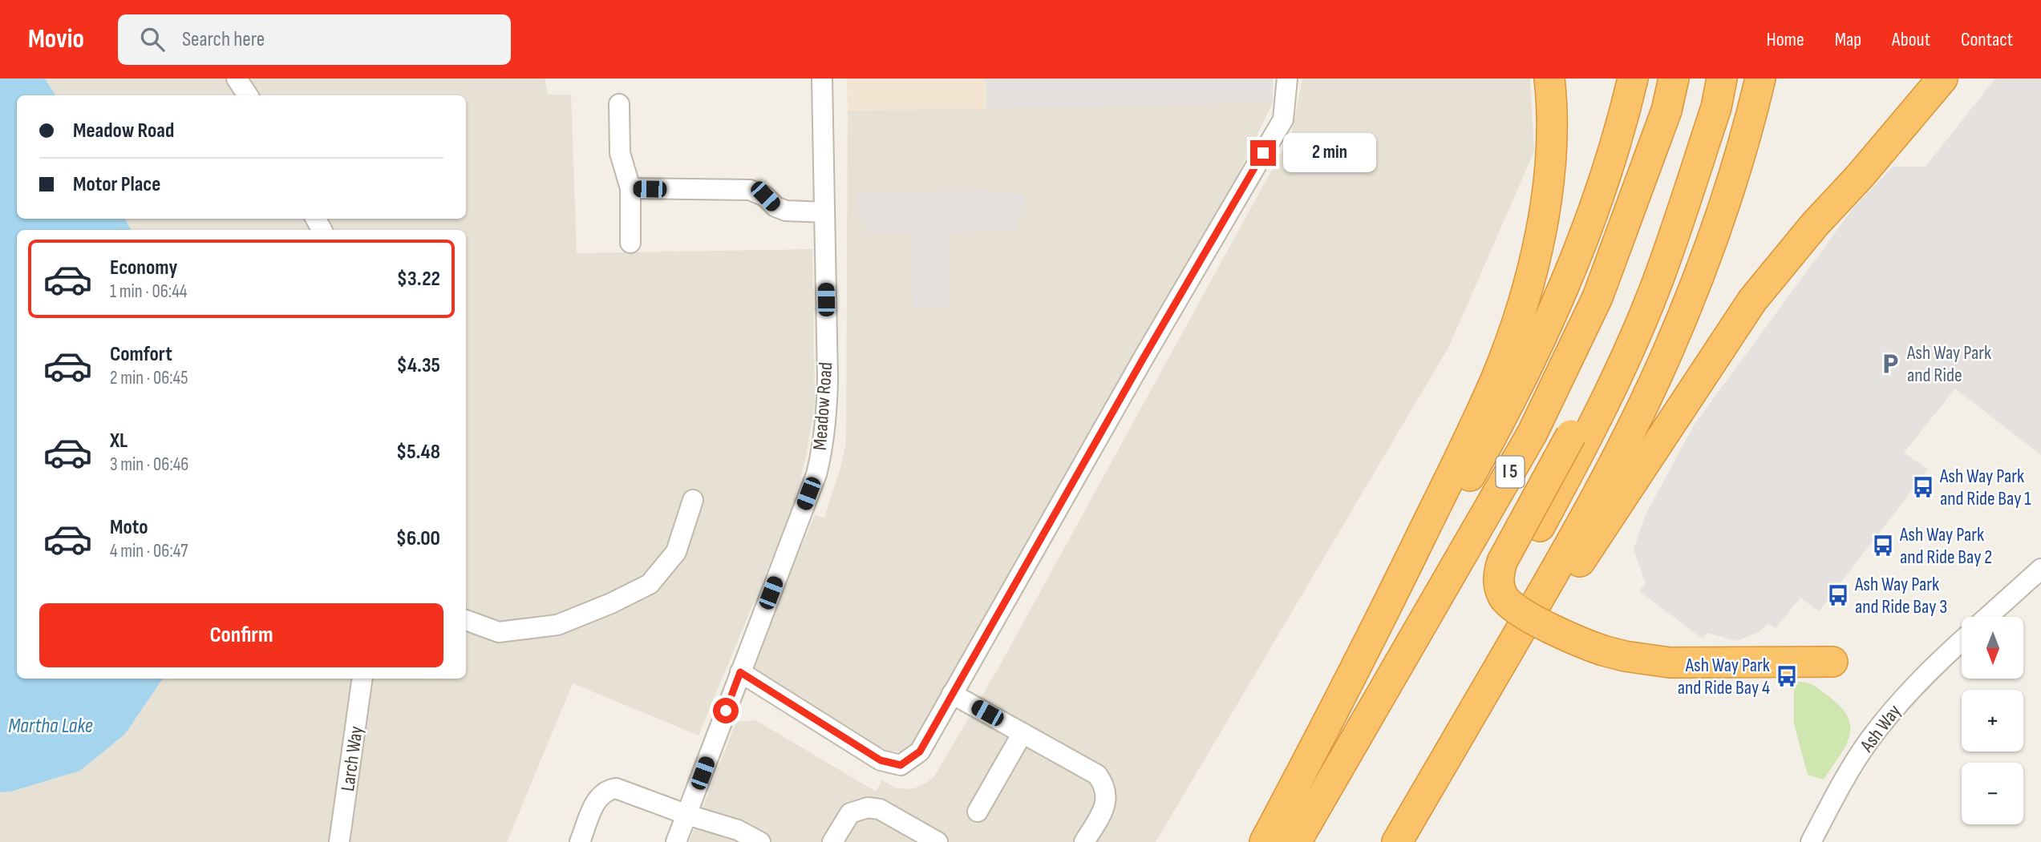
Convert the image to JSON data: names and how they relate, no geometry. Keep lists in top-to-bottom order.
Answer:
{
  "streets": {
    "highway": ["I 5"],
    "street": ["Meadow Road", "Ash Way", "Larch Way"]
  },
  "water": ["Martha Lake"],
  "places": {
    "parking": ["Ash Way Park and Ride"],
    "bus stop": [
      "Ash Way Park and Ride Bay 1",
      "Ash Way Park and Ride Bay 2",
      "Ash Way Park and Ride Bay 3",
      "Ash Way Park and Ride Bay 4"
    ]
  },
  "north": "bottom",
  "page": {
    "header": "Movio",
    "search": "Search here",
    "nav": [
      "Home",
      "Map",
      "About",
      "Contact"
    ],
    "banner": ["Meadow Road", "Motor Place"],
    "bubble": "2 min",
    "list": [
      {
        "name": "Economy",
        "note": "1 min · 06:44",
        "value": "$3.22"
      },
      {
        "name": "Comfort",
        "note": "2 min · 06:45",
        "value": "$4.35"
      },
      {
        "name": "XL",
        "note": "3 min · 06:46",
        "value": "$5.48"
      },
      {
        "name": "Moto",
        "note": "4 min · 06:47",
        "value": "$6.00"
      }
    ],
    "buttons": "Confirm",
    "map_buttons": ["+", "−"]
  }
}
